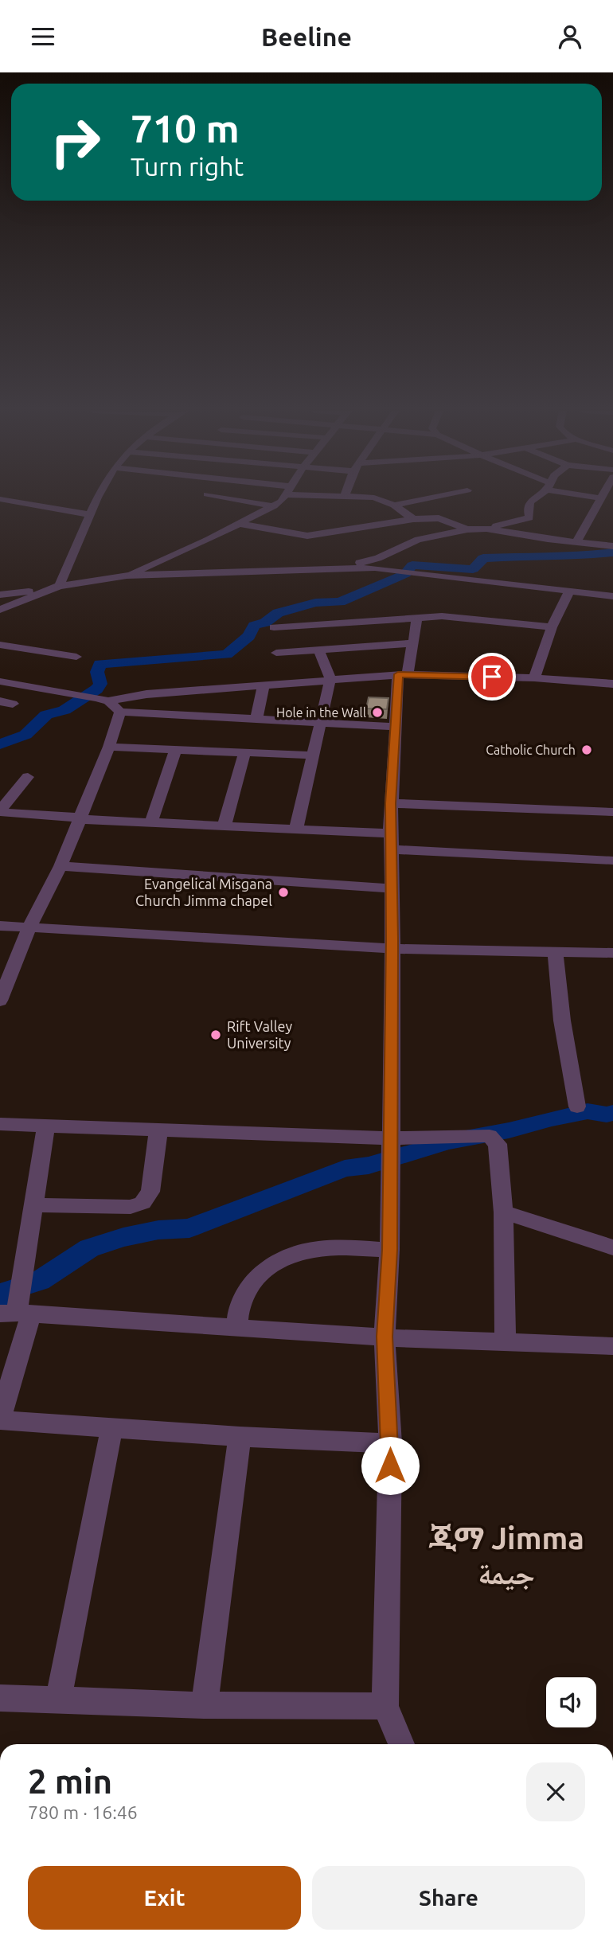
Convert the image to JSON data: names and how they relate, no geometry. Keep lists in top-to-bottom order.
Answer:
{
  "districts": ["ጂማ Jimma جيمة"],
  "places": [
    "Hole in the Wall",
    "Catholic Church",
    "Evangelical Misgana Church Jimma chapel",
    "Rift Valley University"
  ],
  "page": {
    "header": "Beeline",
    "turn": ["710 m", "Turn right"],
    "heading": ["2 min", "780 m · 16:46"],
    "buttons": ["Exit", "Share"]
  }
}
